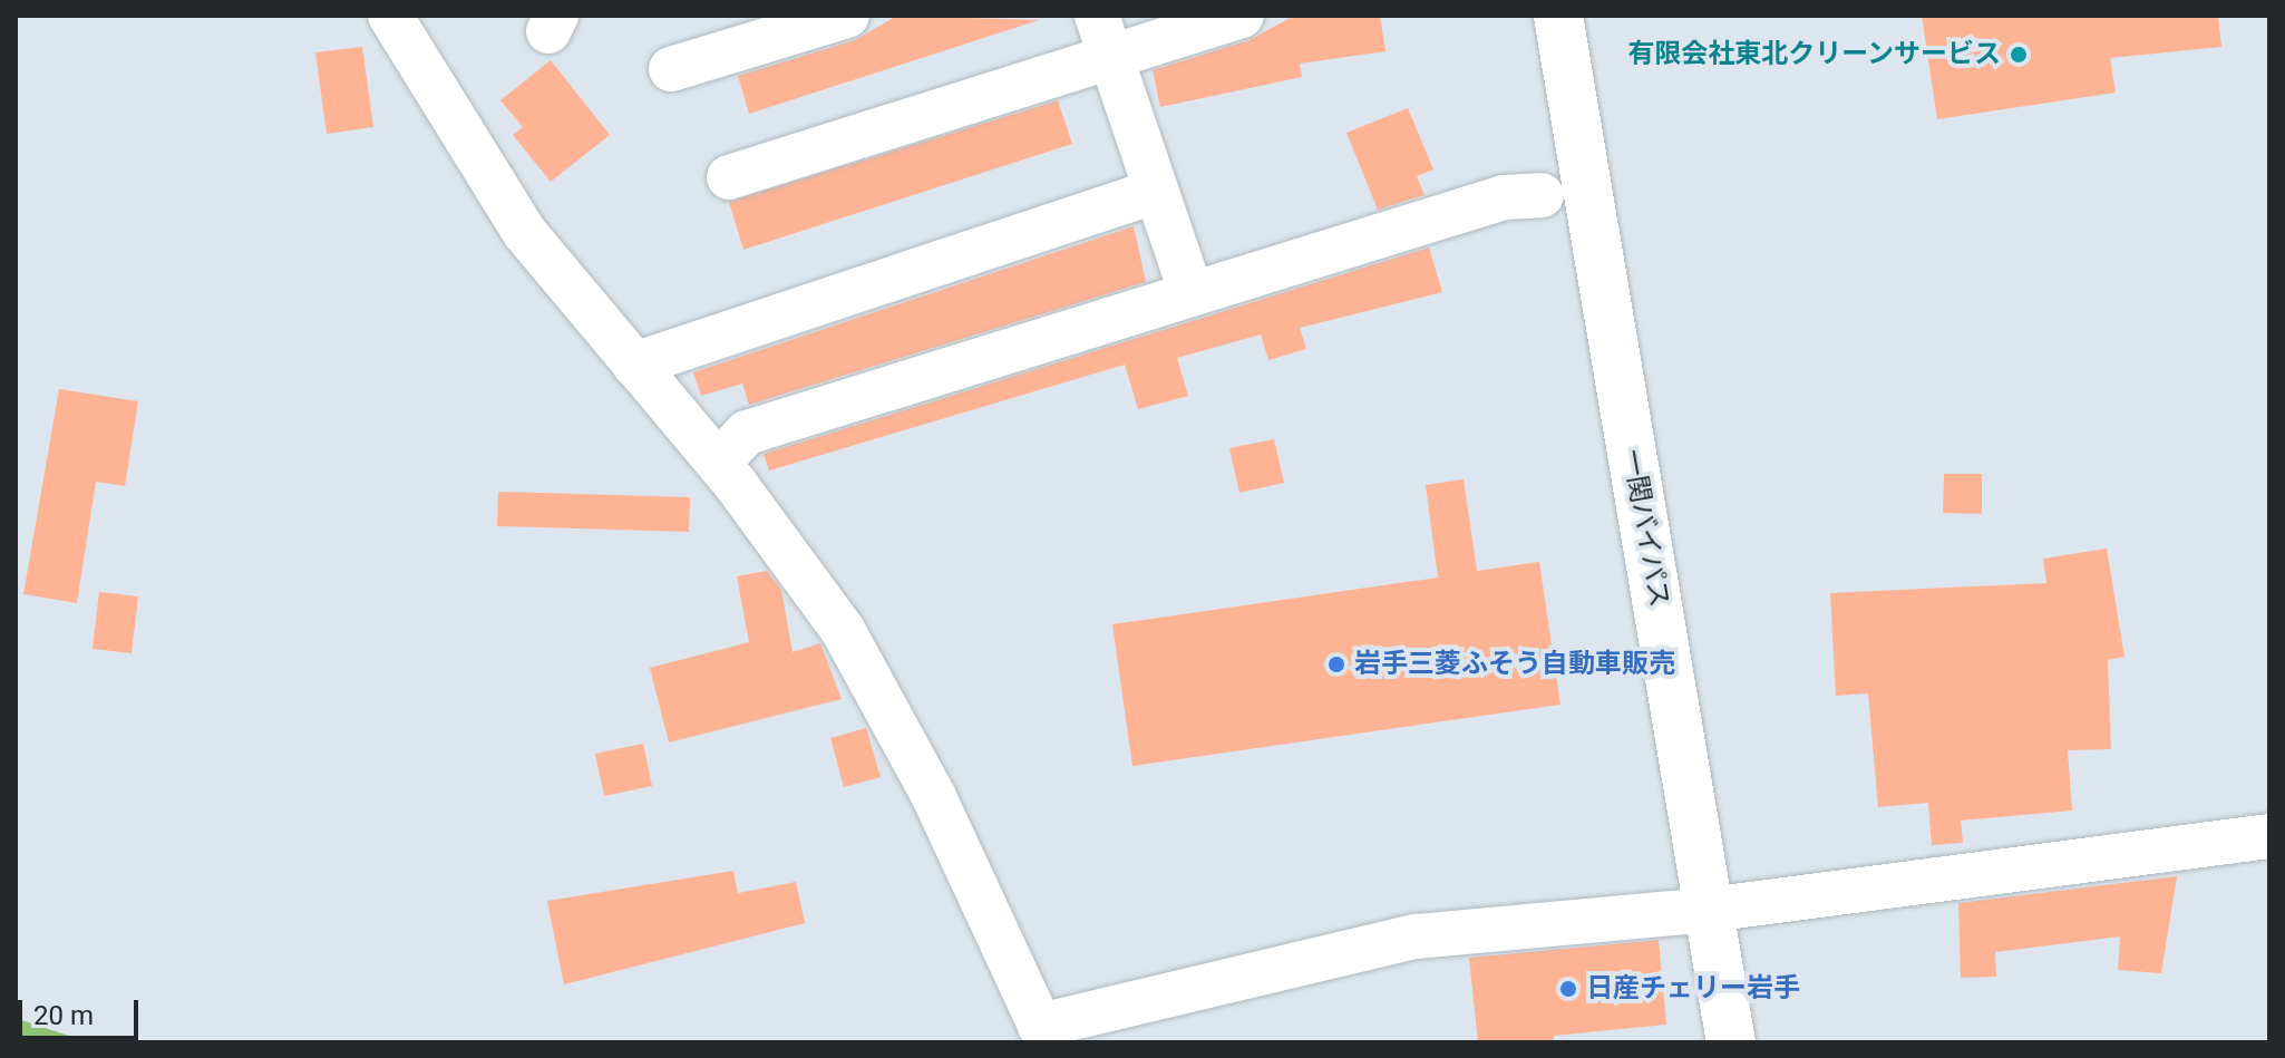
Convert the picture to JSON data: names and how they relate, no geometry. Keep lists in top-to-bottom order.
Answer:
{
  "streets": {
    "highway": ["一関バイパス"]
  },
  "places": ["有限会社東北クリーンサービス", "岩手三菱ふそう自動車販売", "日産チェリー岩手"],
  "scale_bar": "20 m"
}
